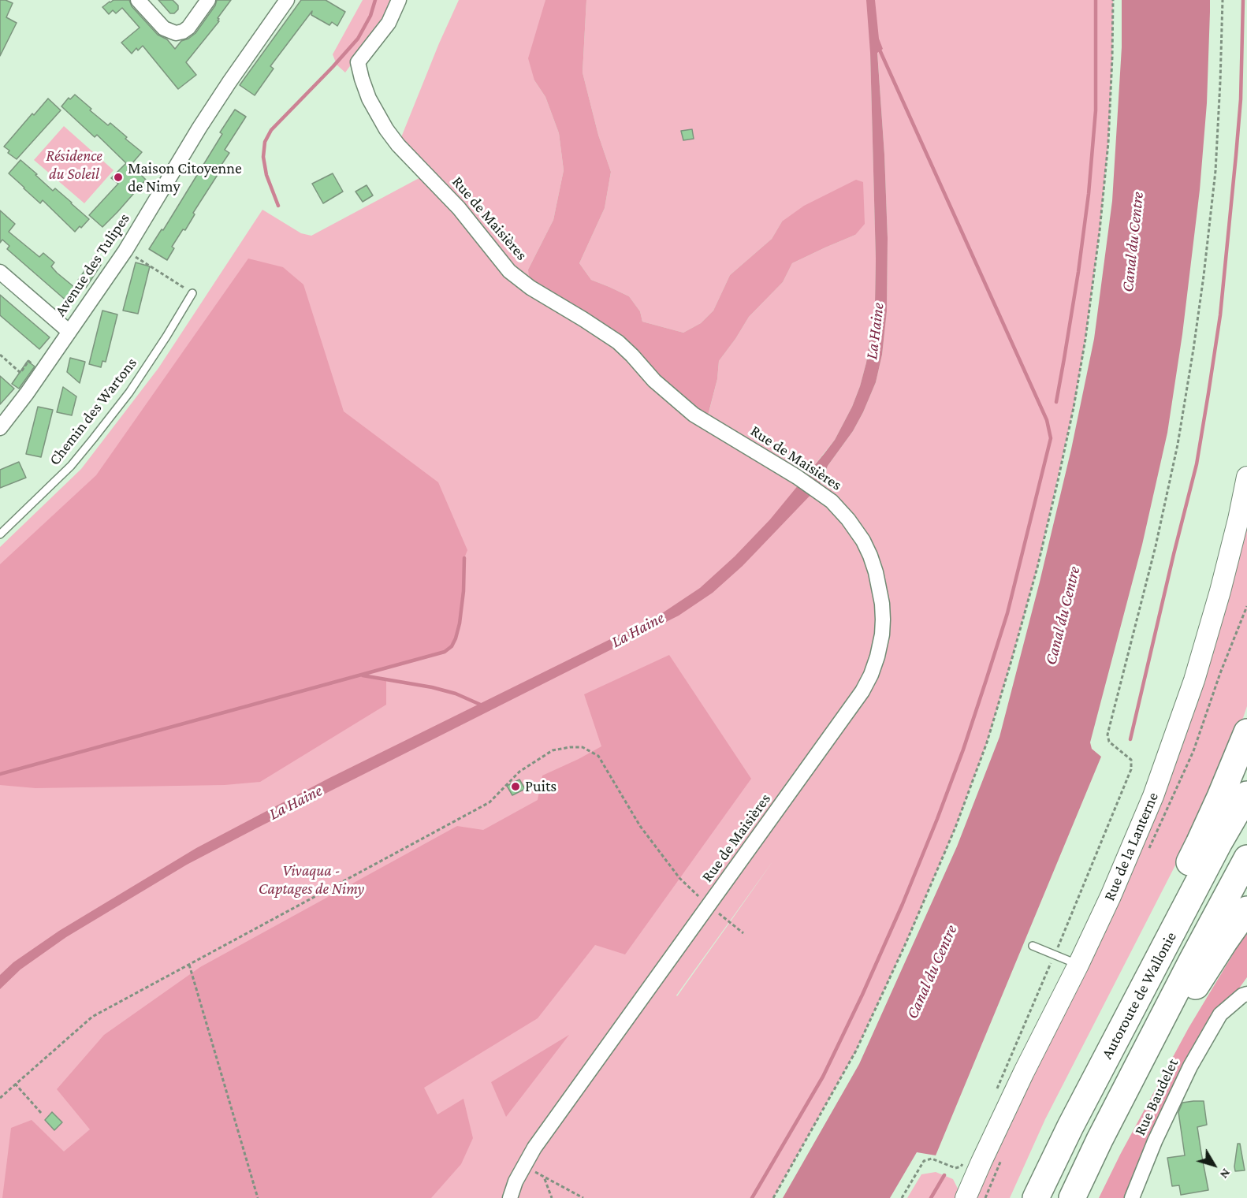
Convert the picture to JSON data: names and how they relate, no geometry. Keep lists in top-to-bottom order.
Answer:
{
  "streets": {
    "highway": ["Autoroute de Wallonie"],
    "main road": ["Rue de la Lanterne"],
    "street": ["Rue de Maisières", "Avenue des Tulipes", "Rue Baudelet"],
    "lane": ["Chemin des Wartons"]
  },
  "water": ["Canal du Centre", "La Haine"],
  "parks": ["Résidence du Soleil", "Vivaqua - Captages de Nimy"],
  "places": ["Maison Citoyenne de Nimy", "Puits"],
  "north": "bottom right"
}
